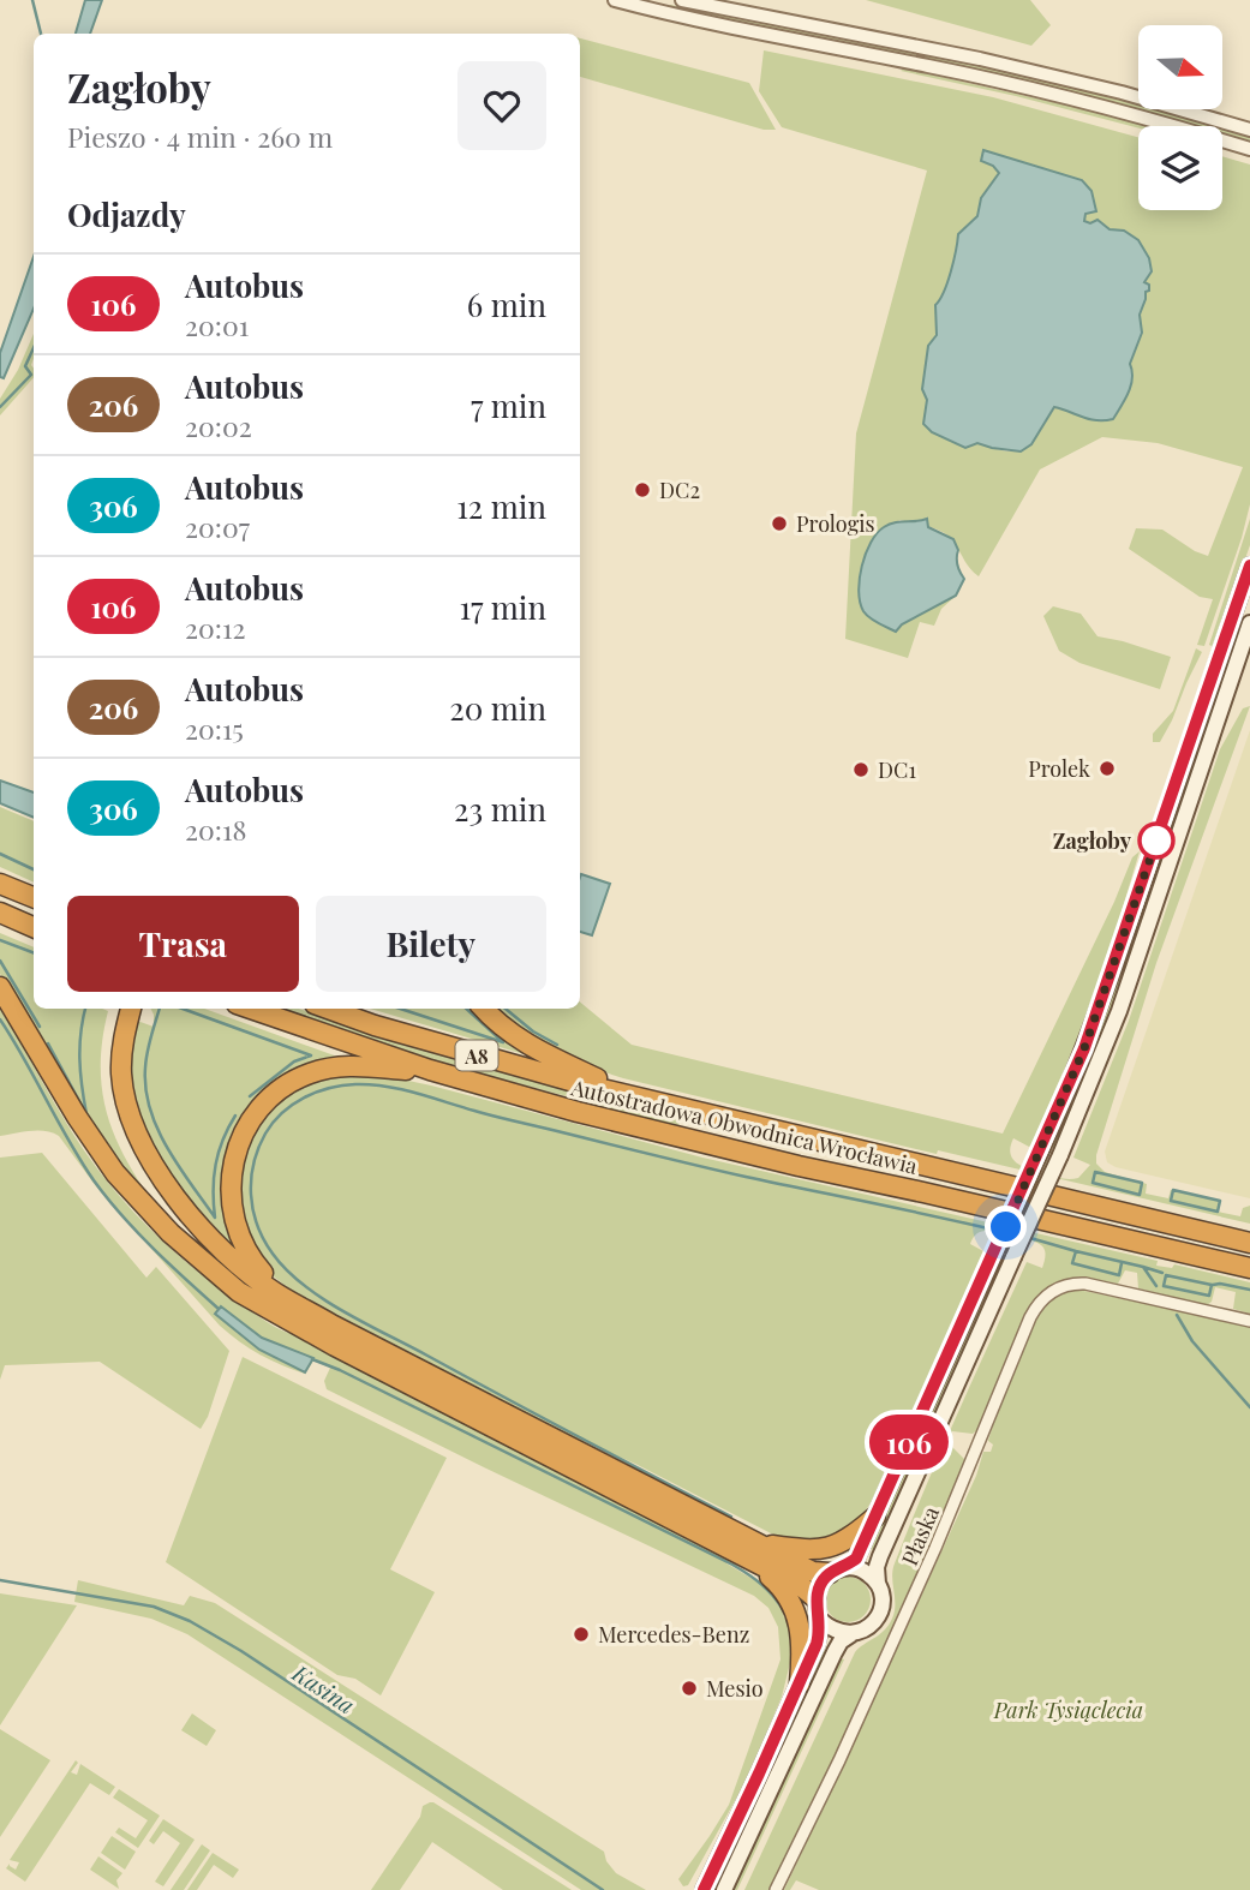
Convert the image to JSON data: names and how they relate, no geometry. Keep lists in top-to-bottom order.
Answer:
{
  "streets": {
    "highway": ["A8", "Autostradowa Obwodnica Wrocławia"],
    "street": ["Płaska"]
  },
  "water": ["Kasina"],
  "parks": ["Park Tysiąclecia"],
  "places": [
    "DC2",
    "Prologis",
    "Prolek",
    "DC1",
    "Zagłoby",
    "Mercedes-Benz",
    "Mesio"
  ],
  "lines": ["bus line 106"],
  "north": "right",
  "page": {
    "on_map": "106",
    "heading": [
      ["Zagłoby", "Pieszo · 4 min · 260 m"],
      "Odjazdy"
    ],
    "list": [
      {
        "mark": "106",
        "name": "Autobus",
        "note": "20:01",
        "value": "6 min"
      },
      {
        "mark": "206",
        "name": "Autobus",
        "note": "20:02",
        "value": "7 min"
      },
      {
        "mark": "306",
        "name": "Autobus",
        "note": "20:07",
        "value": "12 min"
      },
      {
        "mark": "106",
        "name": "Autobus",
        "note": "20:12",
        "value": "17 min"
      },
      {
        "mark": "206",
        "name": "Autobus",
        "note": "20:15",
        "value": "20 min"
      },
      {
        "mark": "306",
        "name": "Autobus",
        "note": "20:18",
        "value": "23 min"
      }
    ],
    "buttons": ["Trasa", "Bilety"]
  }
}
